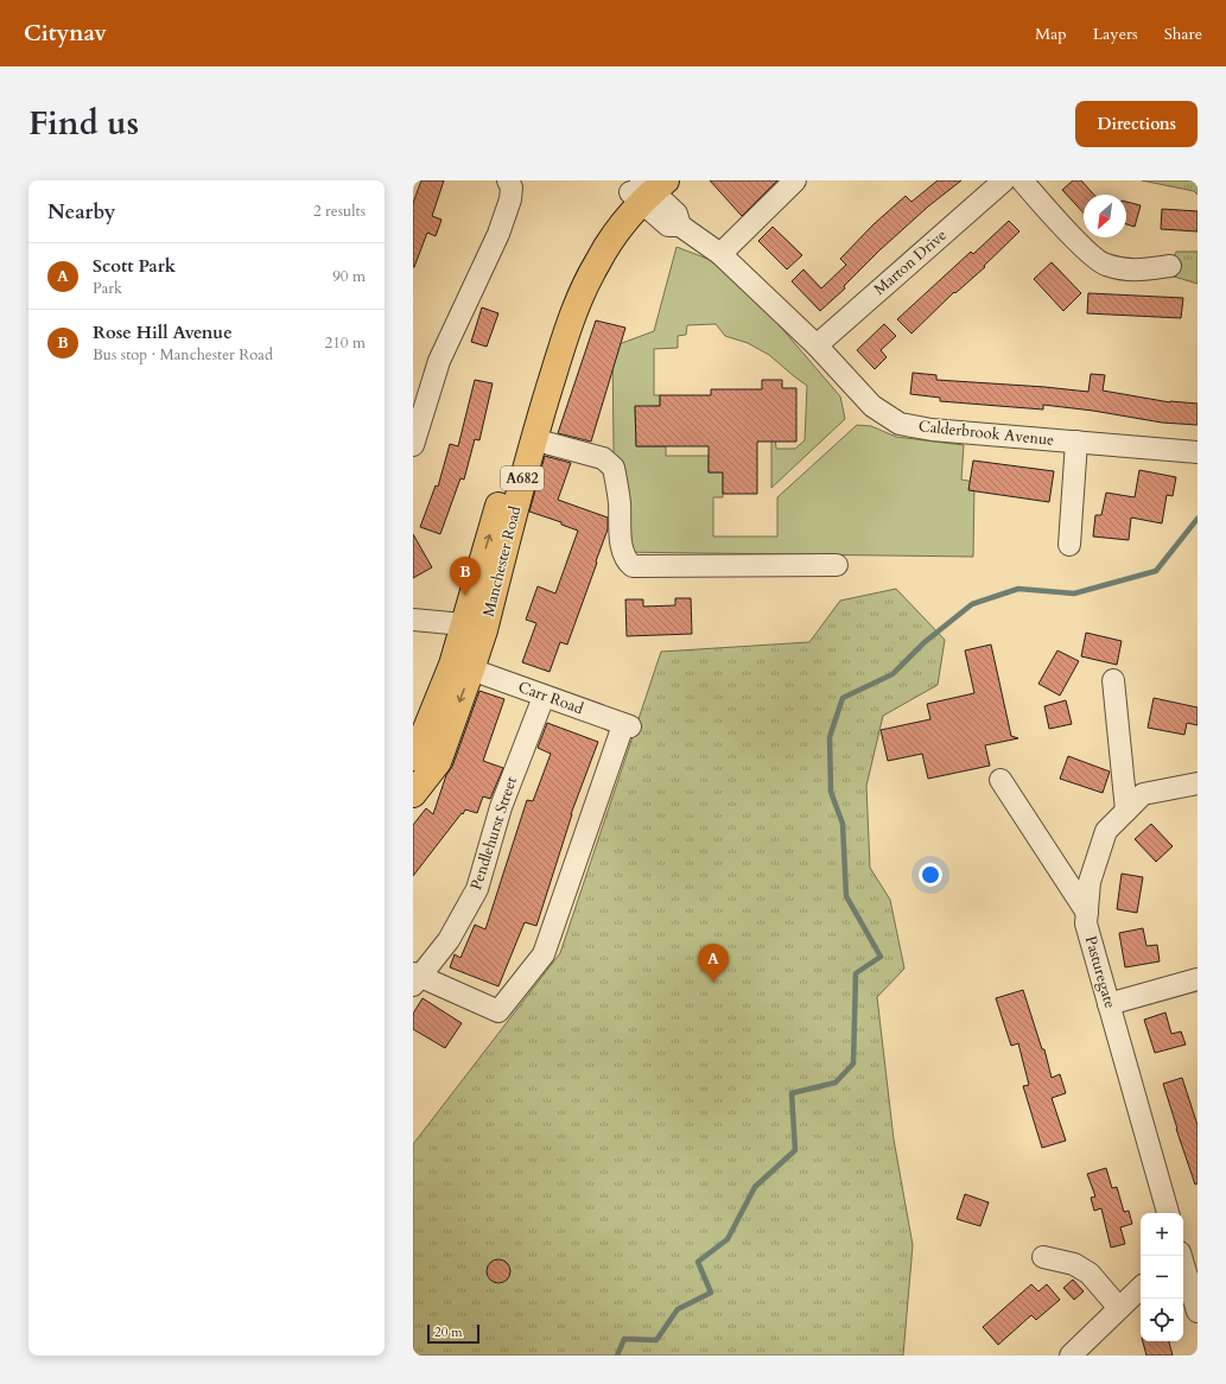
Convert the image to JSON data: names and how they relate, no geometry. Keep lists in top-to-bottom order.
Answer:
{
  "streets": {
    "main road": ["A682", "Manchester Road"],
    "street": [
      "Marton Drive",
      "Calderbrook Avenue",
      "Carr Road",
      "Pendlehurst Street",
      "Pasturegate"
    ]
  },
  "crossings": [
    ["Marton Drive", "Calderbrook Avenue"],
    ["Calderbrook Avenue", "Manchester Road"],
    ["Manchester Road", "Carr Road"],
    ["Carr Road", "Pendlehurst Street"]
  ],
  "scale_bar": "20 m",
  "north": "bottom left",
  "page": {
    "header": "Citynav",
    "nav": ["Map", "Layers", "Share"],
    "title": "Find us",
    "buttons": "Directions",
    "heading": ["Nearby", "2 results"],
    "list": [
      {
        "mark": "A",
        "name": "Scott Park",
        "note": "Park",
        "value": "90 m"
      },
      {
        "mark": "B",
        "name": "Rose Hill Avenue",
        "note": "Bus stop · Manchester Road",
        "value": "210 m"
      }
    ],
    "pins": ["B", "A"],
    "map_buttons": ["+", "−"],
    "scale": "20 m"
  }
}
